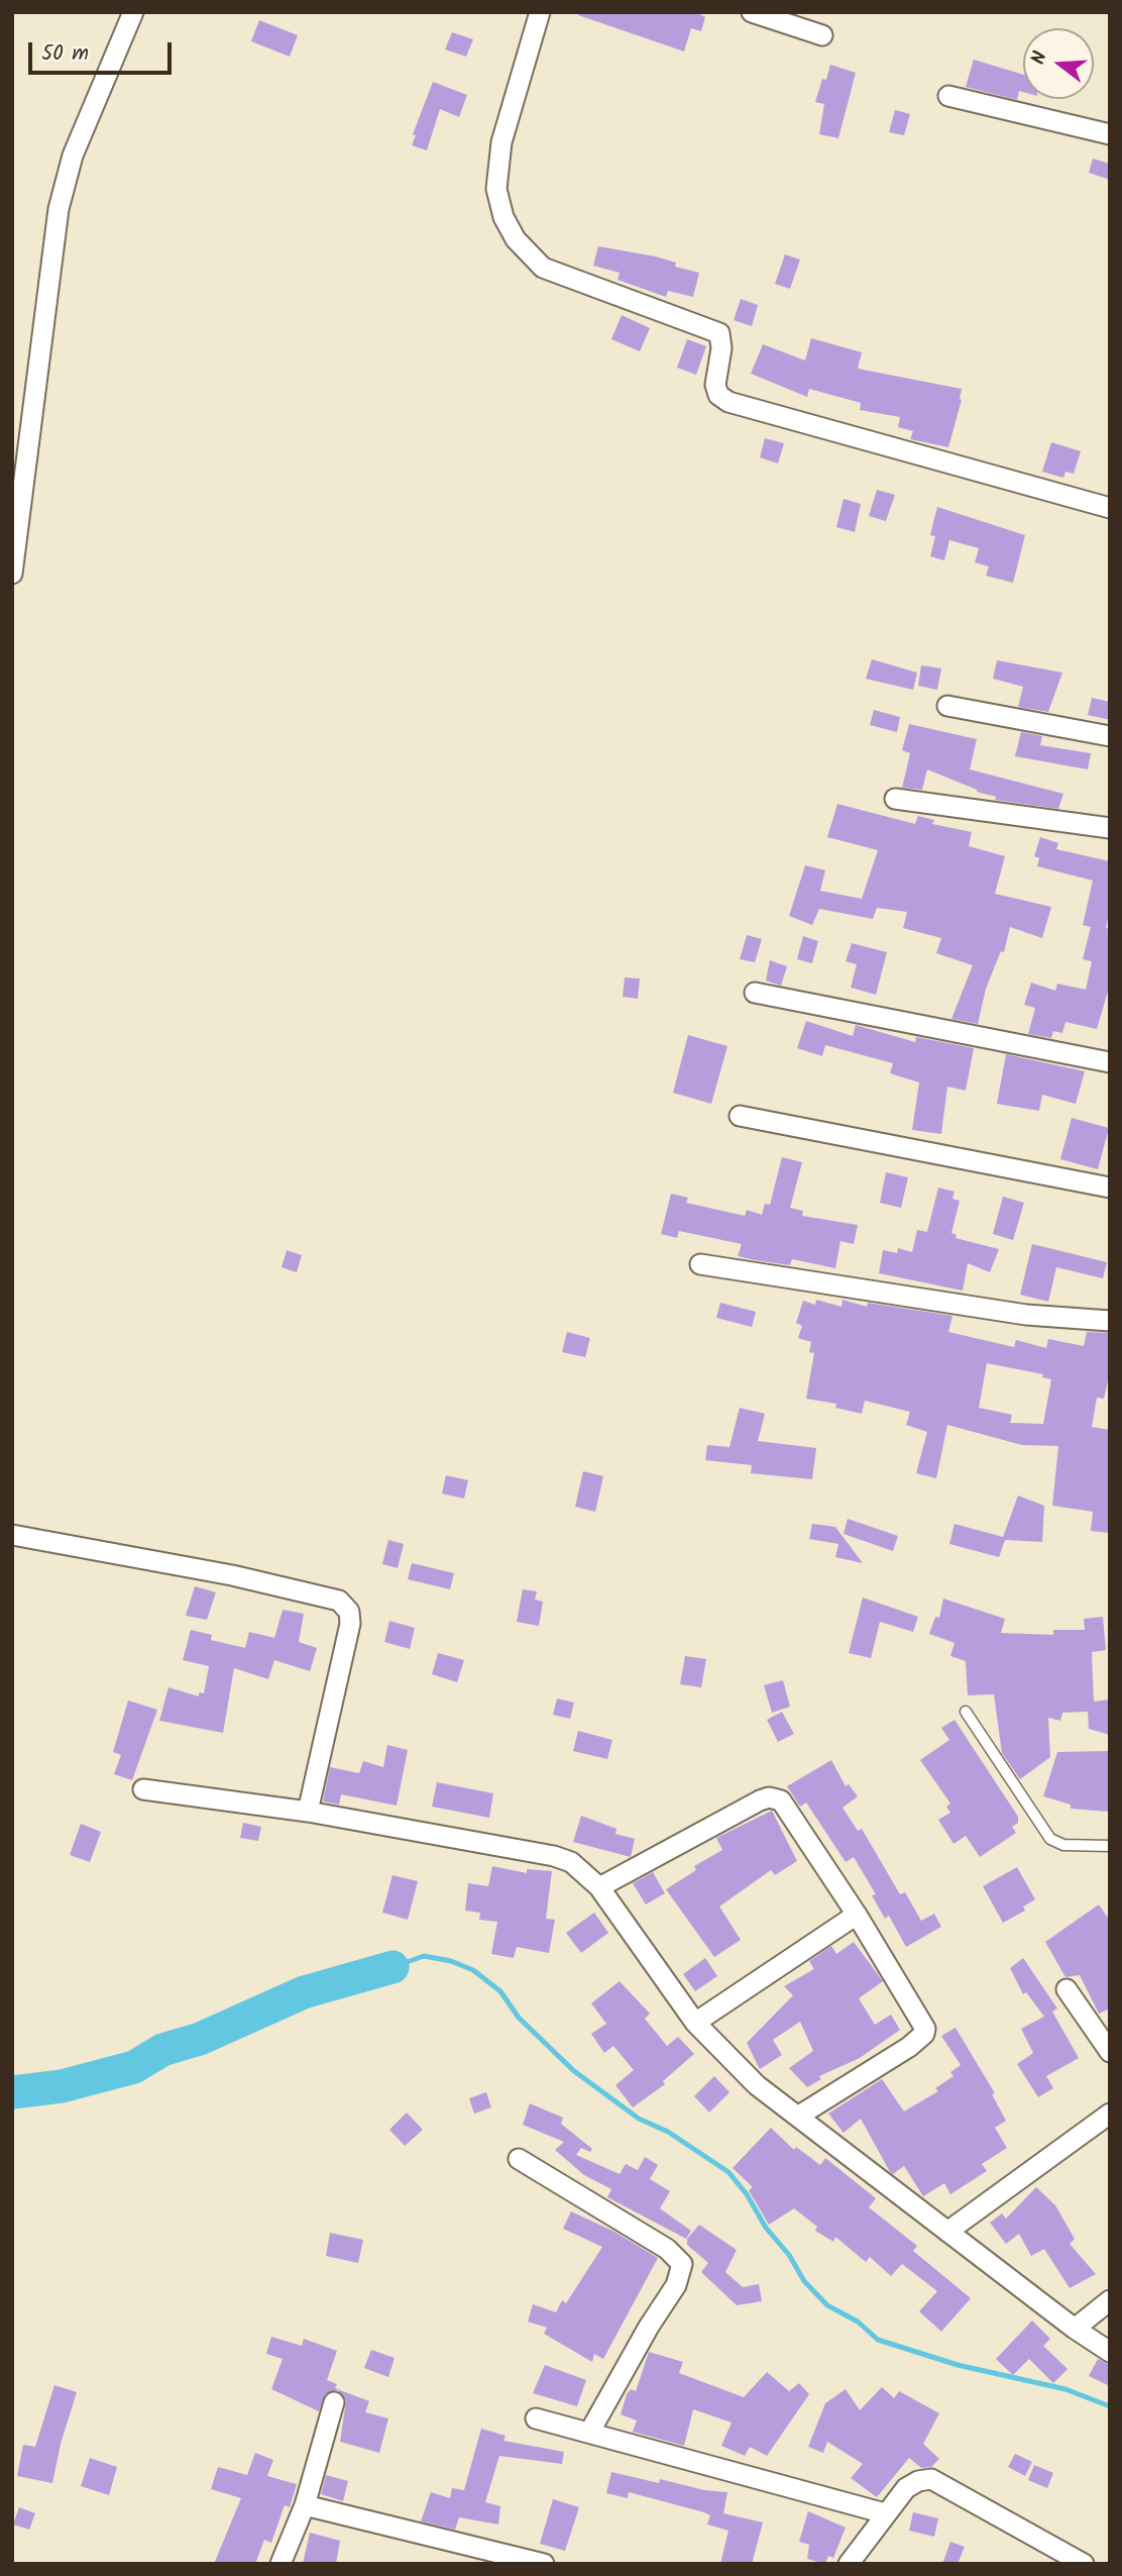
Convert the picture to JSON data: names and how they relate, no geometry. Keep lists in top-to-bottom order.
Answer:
{
  "scale_bar": "50 m",
  "north": "left"
}
